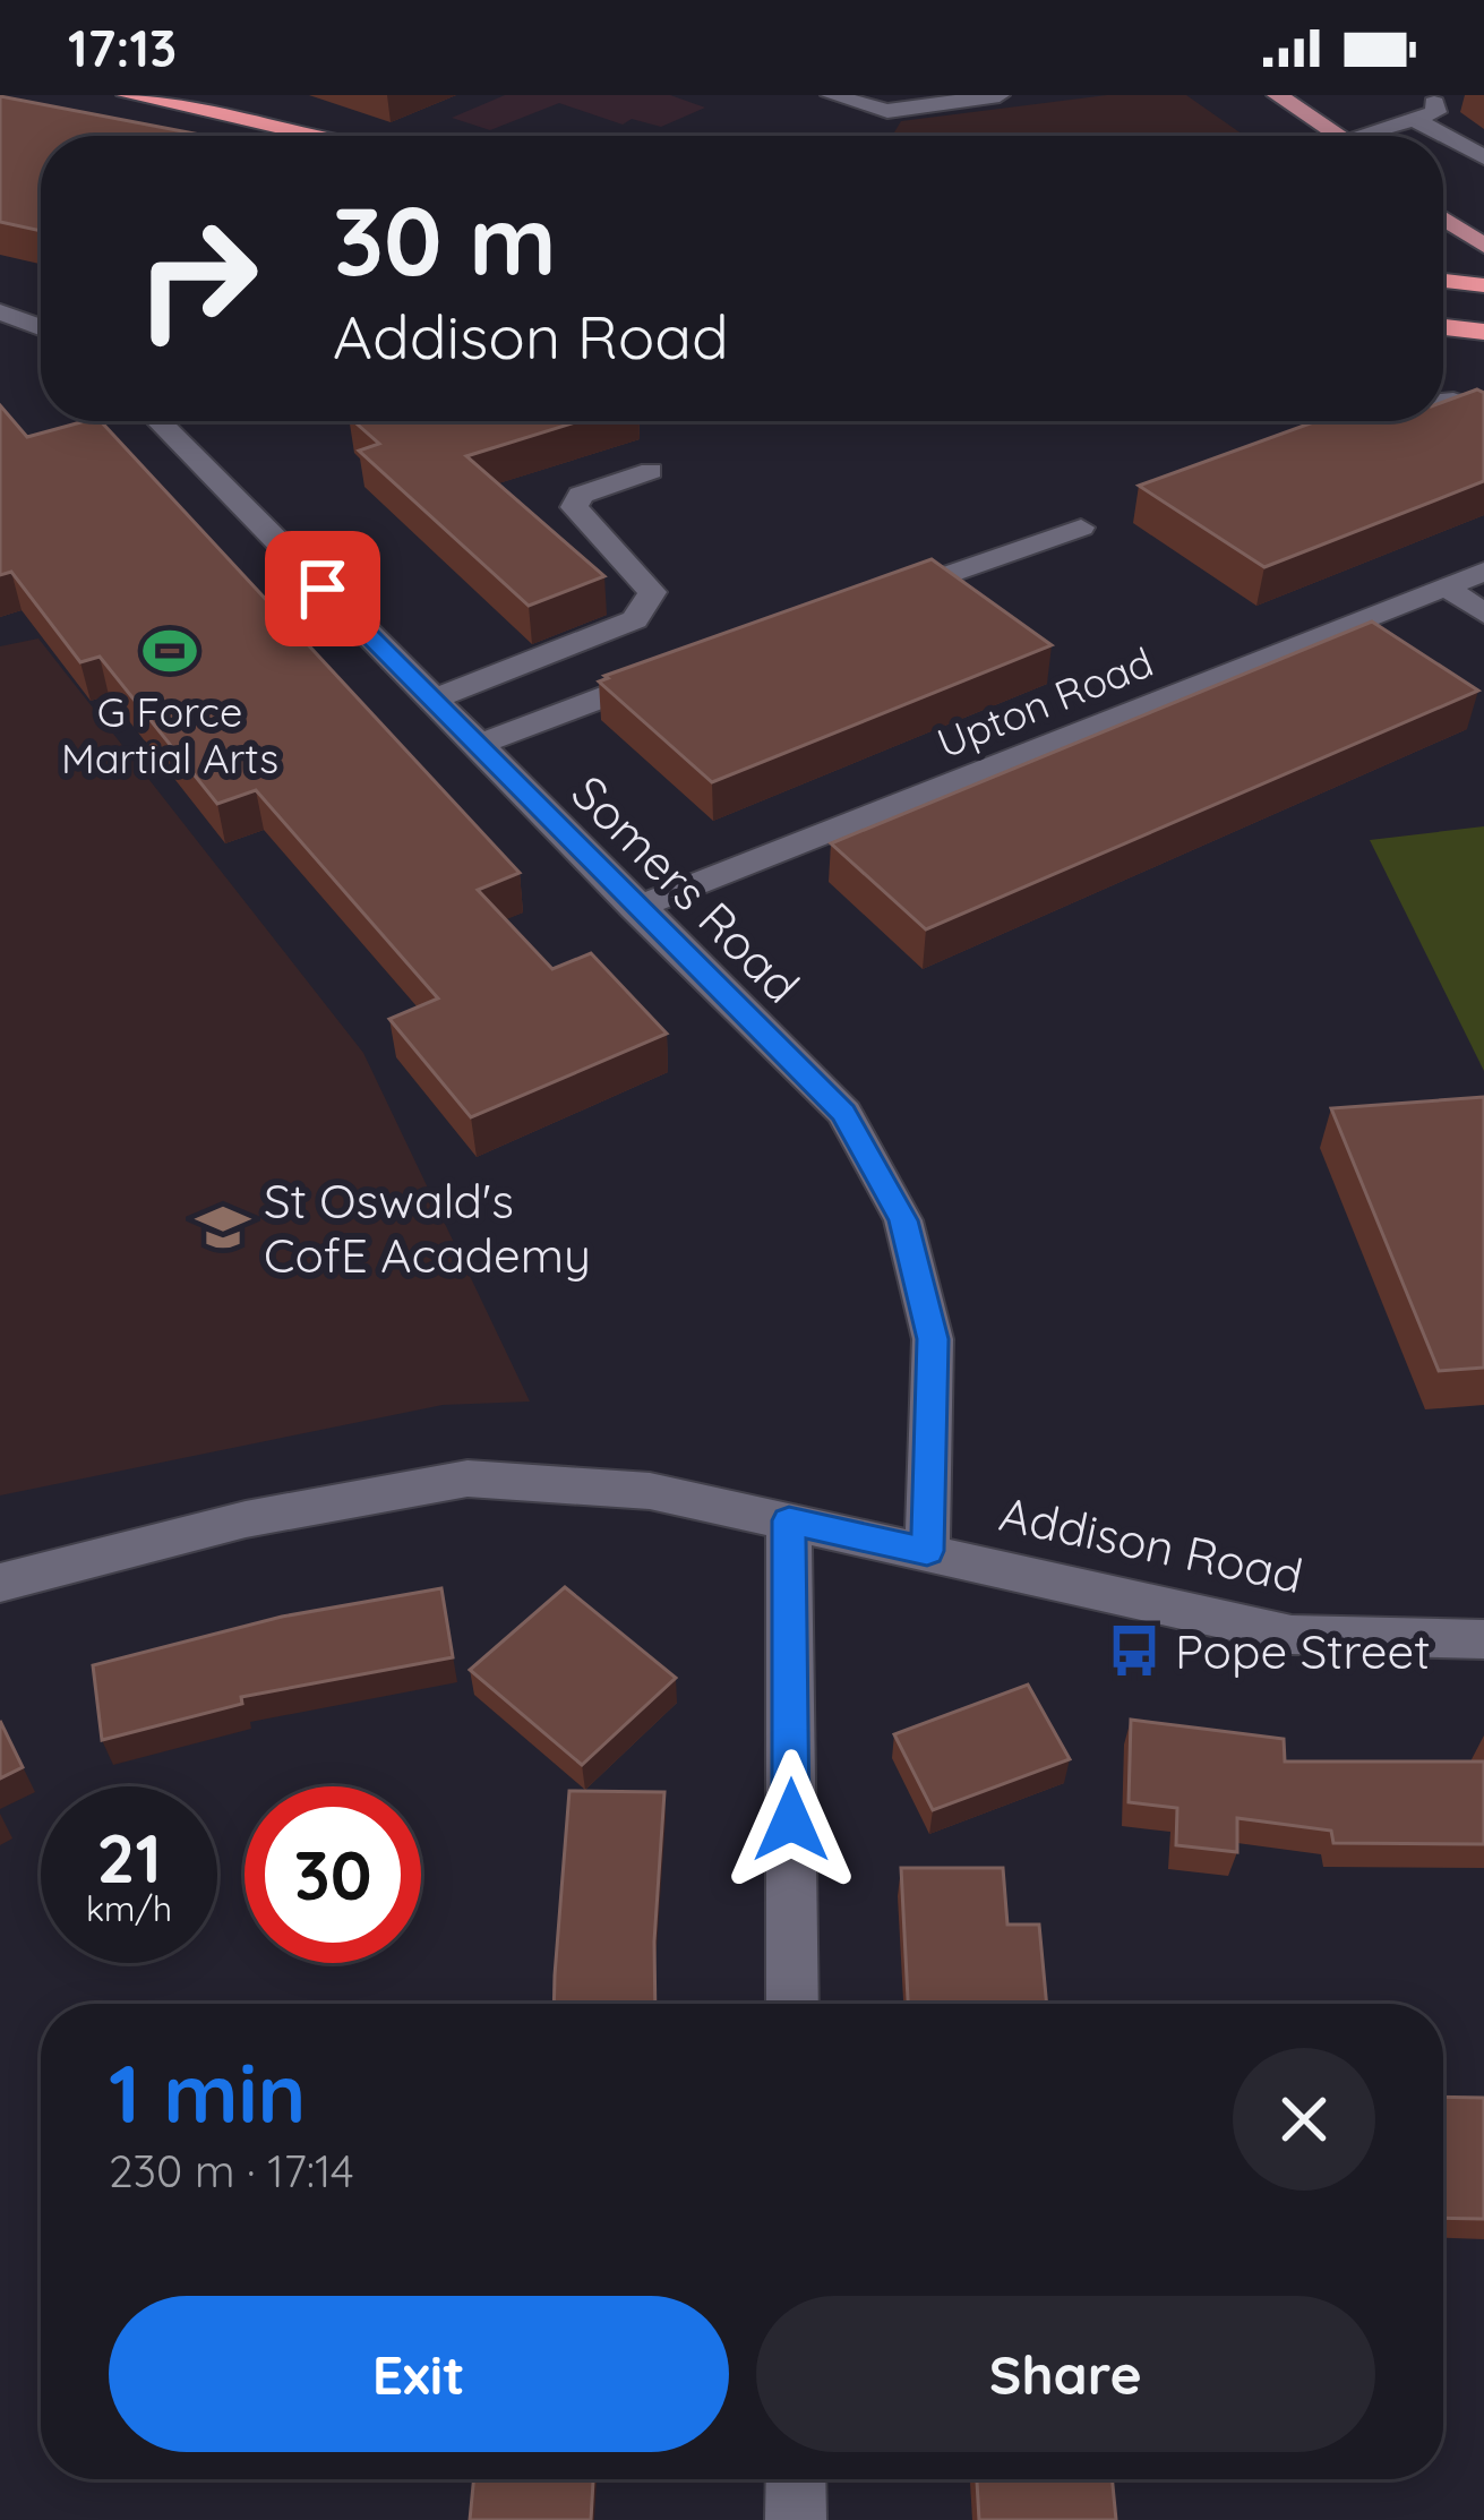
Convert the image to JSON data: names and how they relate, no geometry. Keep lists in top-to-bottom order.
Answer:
{
  "streets": {
    "street": ["Upton Road", "Somers Road", "Addison Road"]
  },
  "crossings": [
    ["Upton Road", "Somers Road"],
    ["Somers Road", "Addison Road"]
  ],
  "places": {
    "sports": ["G Force Martial Arts"],
    "school or university": ["St Oswald's CofE Academy"],
    "bus stop": ["Pope Street"]
  },
  "page": {
    "status": "17:13",
    "turn": ["30 m", "Addison Road"],
    "speed": "21 km/h",
    "limit": "30",
    "heading": ["1 min", "230 m · 17:14"],
    "buttons": ["Exit", "Share"]
  }
}
